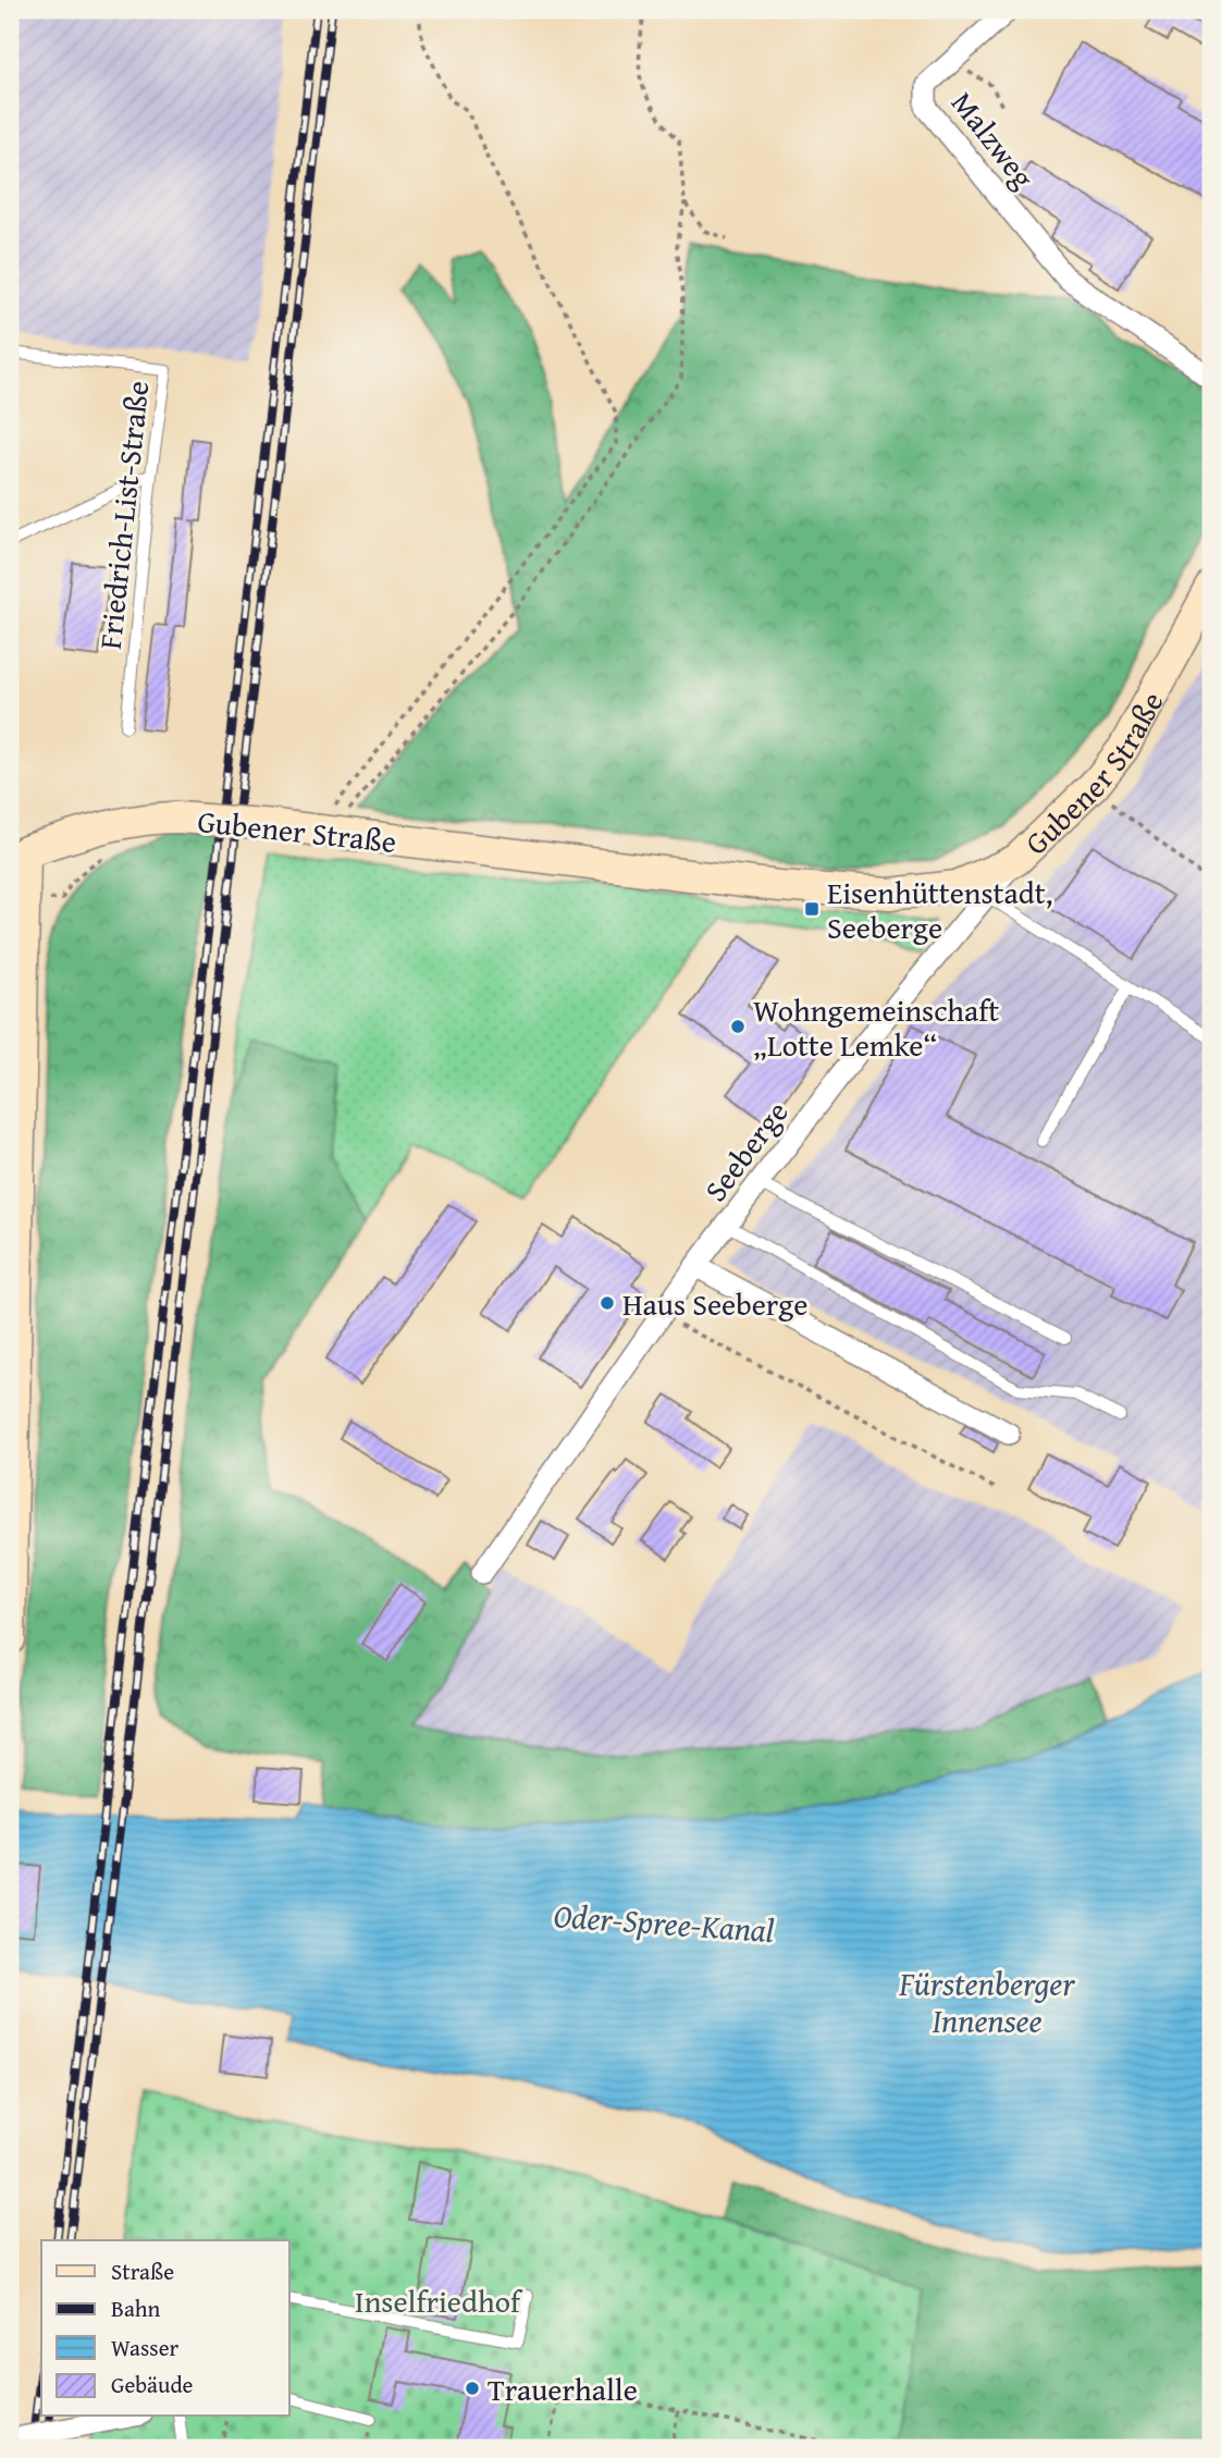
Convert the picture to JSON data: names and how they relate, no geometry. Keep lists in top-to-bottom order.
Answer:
{
  "streets": {
    "main road": ["Gubener Straße"],
    "street": ["Malzweg", "Seeberge"],
    "lane": ["Friedrich-List-Straße"]
  },
  "crossings": [
    ["Gubener Straße", "Seeberge"]
  ],
  "water": ["Oder-Spree-Kanal", "Fürstenberger Innensee"],
  "parks": ["Inselfriedhof"],
  "places": {
    "transit": ["Eisenhüttenstadt, Seeberge"],
    "other": ["Wohngemeinschaft „Lotte Lemke“", "Haus Seeberge", "Trauerhalle"]
  },
  "legend": [
    "Straße",
    "Bahn",
    "Wasser",
    "Gebäude"
  ]
}
